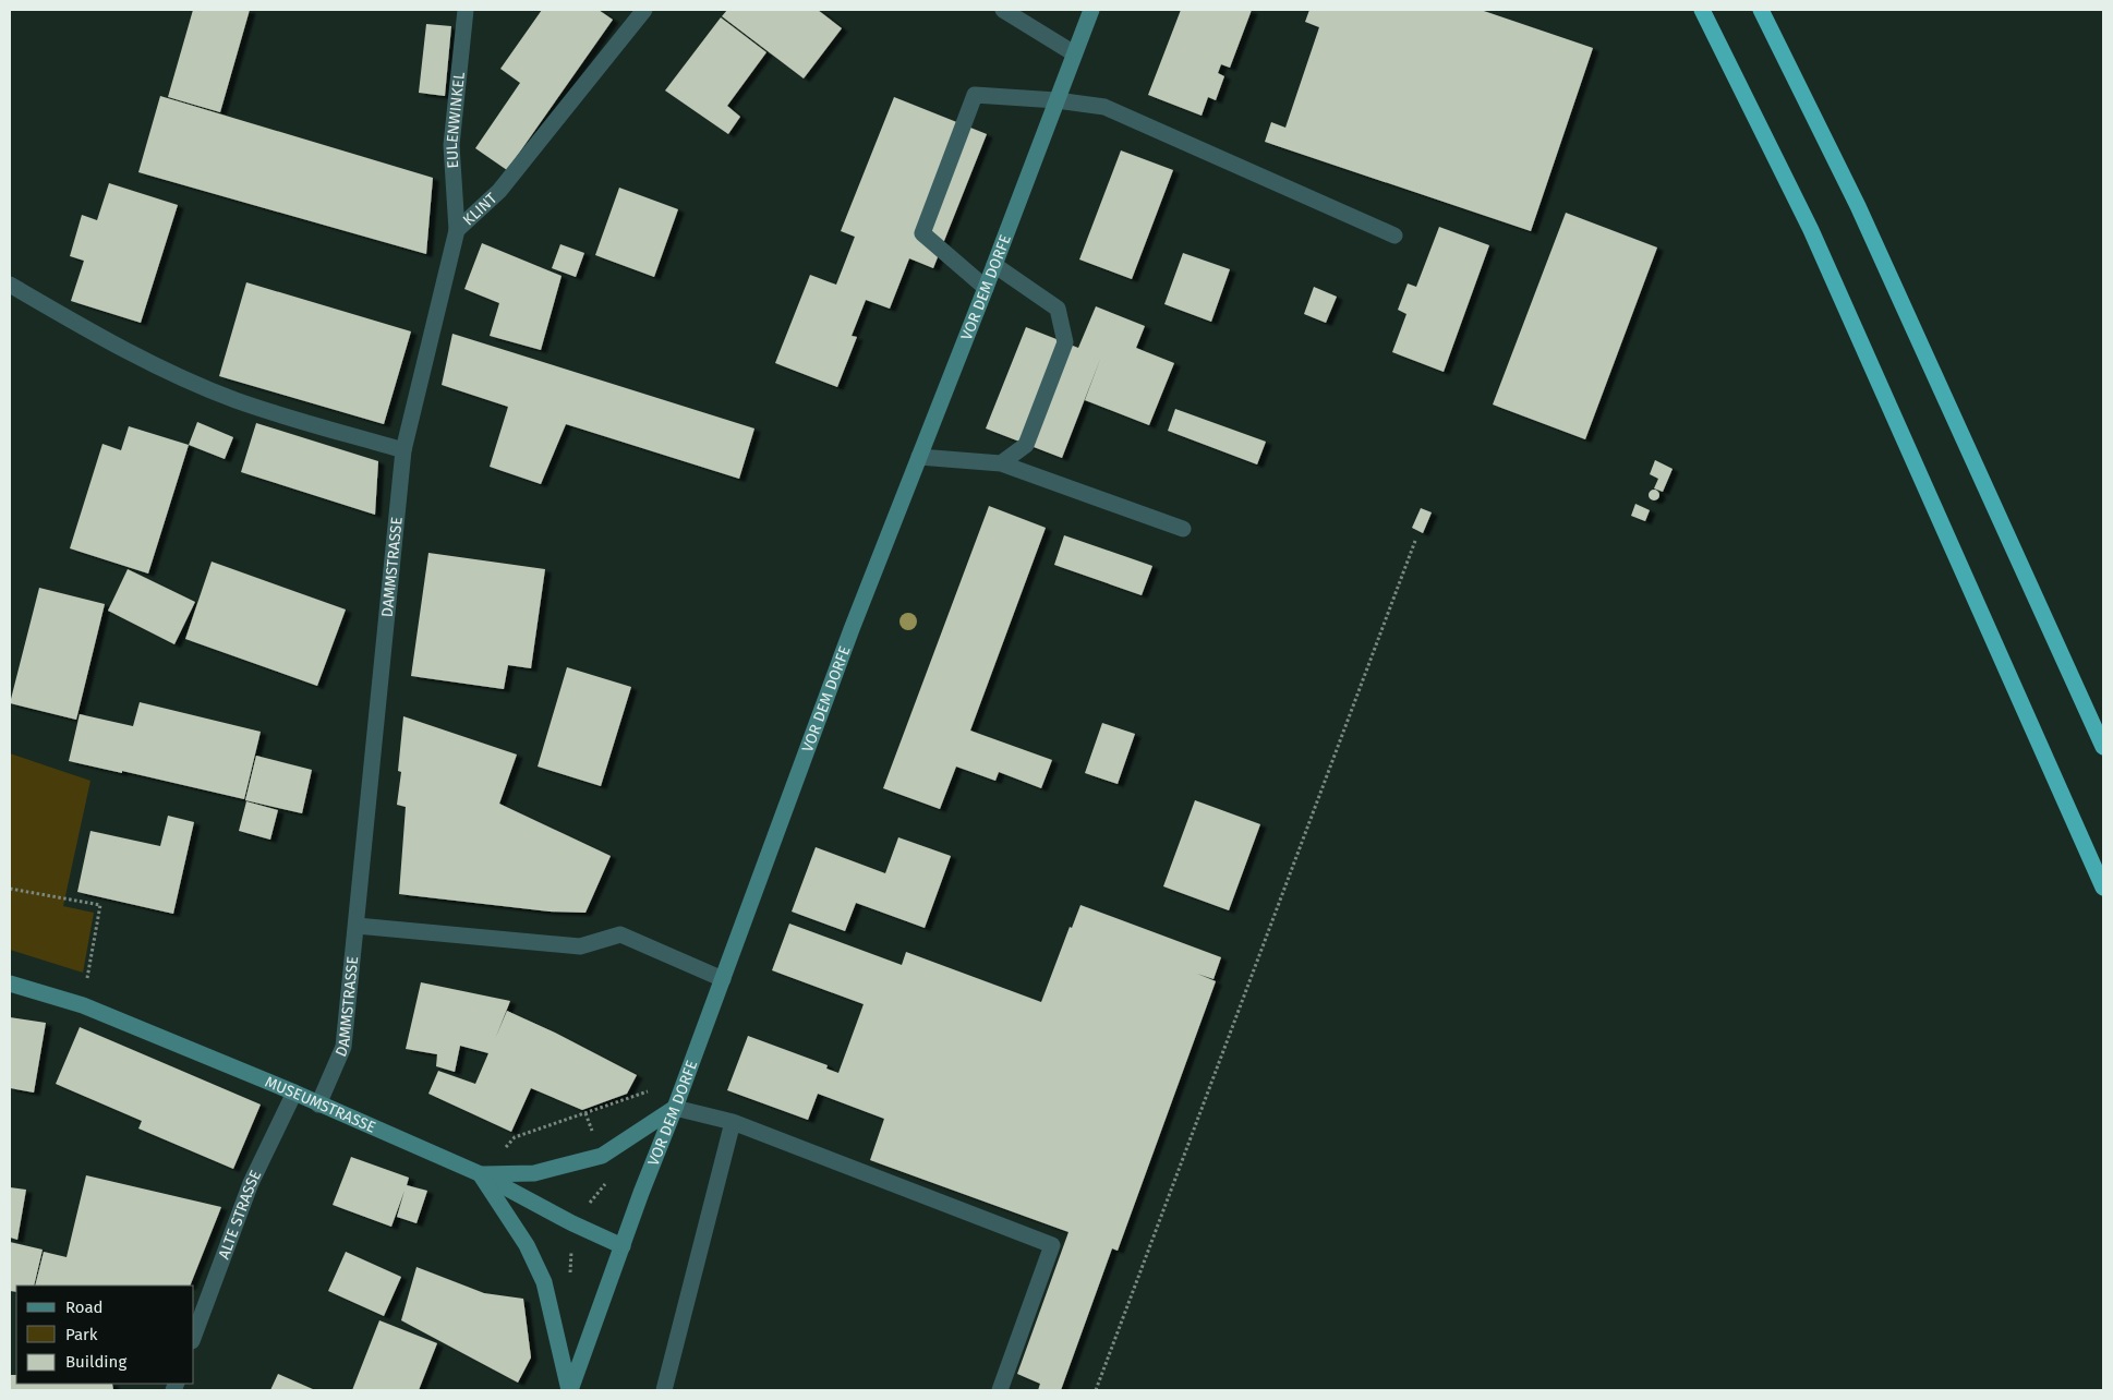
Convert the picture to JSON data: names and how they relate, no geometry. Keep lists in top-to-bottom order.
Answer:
{
  "streets": {
    "main road": ["VOR DEM DORFE", "MUSEUMSTRASSE"],
    "street": [
      "EULENWINKEL",
      "KLINT",
      "DAMMSTRASSE",
      "ALTE STRASSE"
    ]
  },
  "crossings": [
    ["EULENWINKEL", "KLINT"],
    ["KLINT", "DAMMSTRASSE"],
    ["VOR DEM DORFE", "MUSEUMSTRASSE"],
    ["DAMMSTRASSE", "MUSEUMSTRASSE"],
    ["MUSEUMSTRASSE", "ALTE STRASSE"]
  ],
  "legend": ["Road", "Park", "Building"]
}
